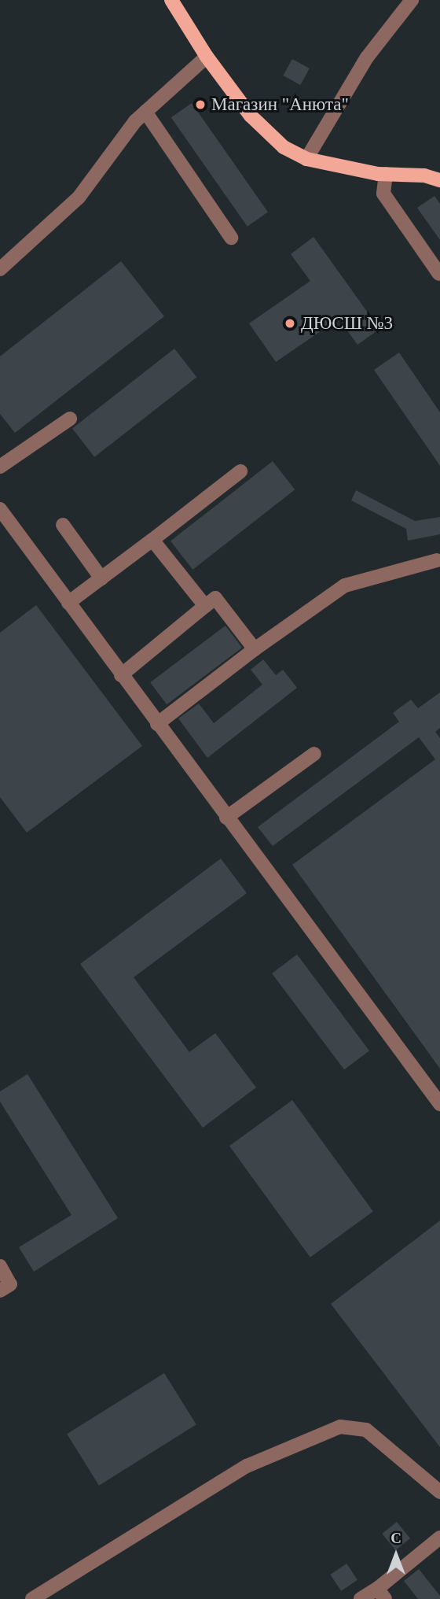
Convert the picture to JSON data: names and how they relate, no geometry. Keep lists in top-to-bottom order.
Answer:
{
  "places": ["Магазин \"Анюта\"", "ДЮСШ №3"],
  "north": "top"
}
